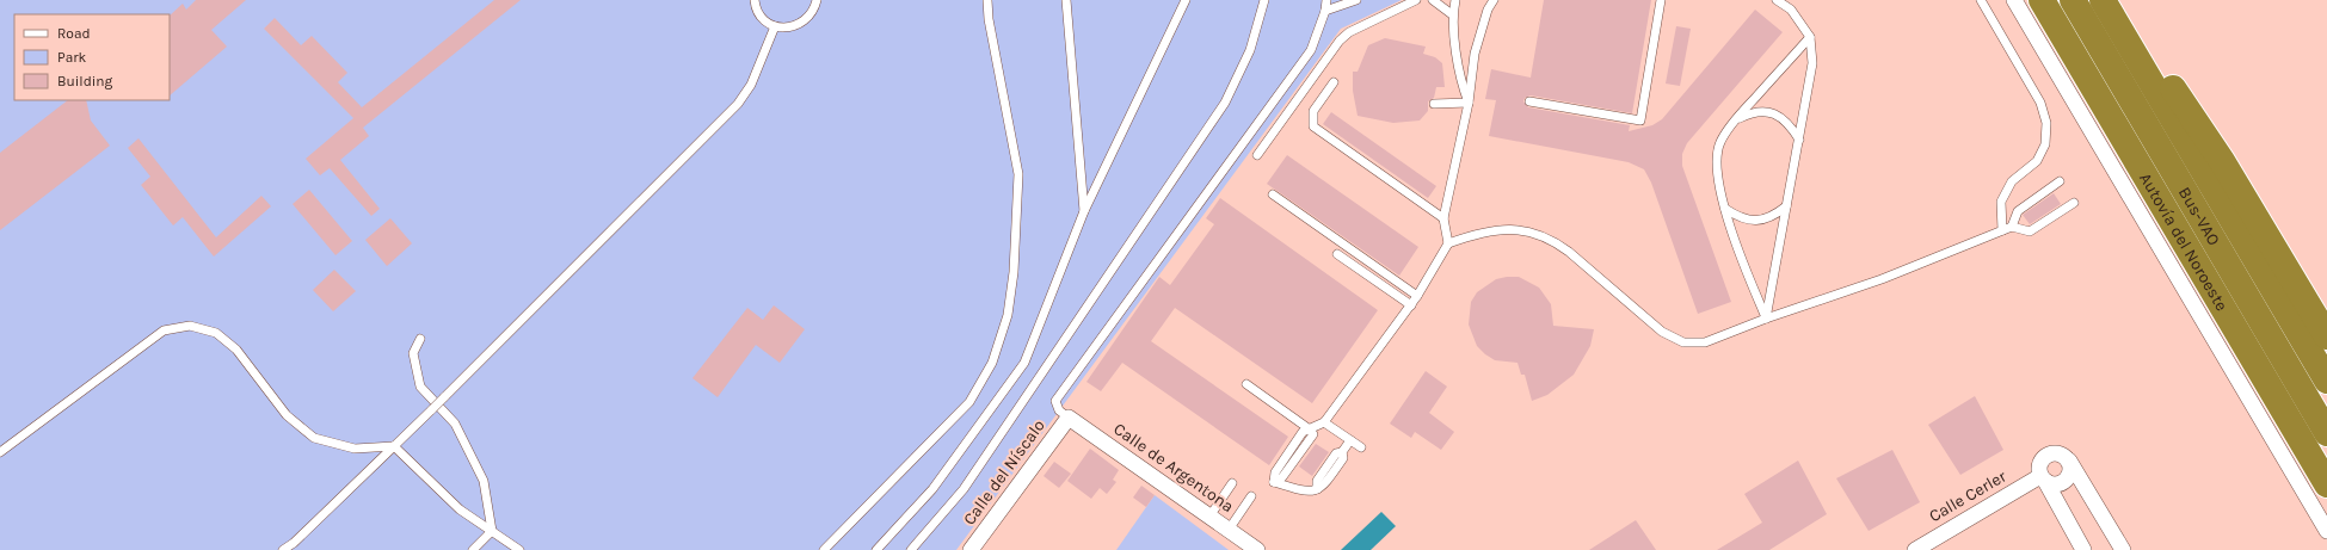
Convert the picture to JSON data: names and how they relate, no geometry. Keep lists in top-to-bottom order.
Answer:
{
  "streets": {
    "highway": ["Bus-VAO", "Autovía del Noroeste"],
    "street": ["Calle de Argentona", "Calle del Níscalo", "Calle Cerler"]
  },
  "crossings": [
    ["Calle de Argentona", "Calle del Níscalo"]
  ],
  "legend": ["Road", "Park", "Building"]
}
